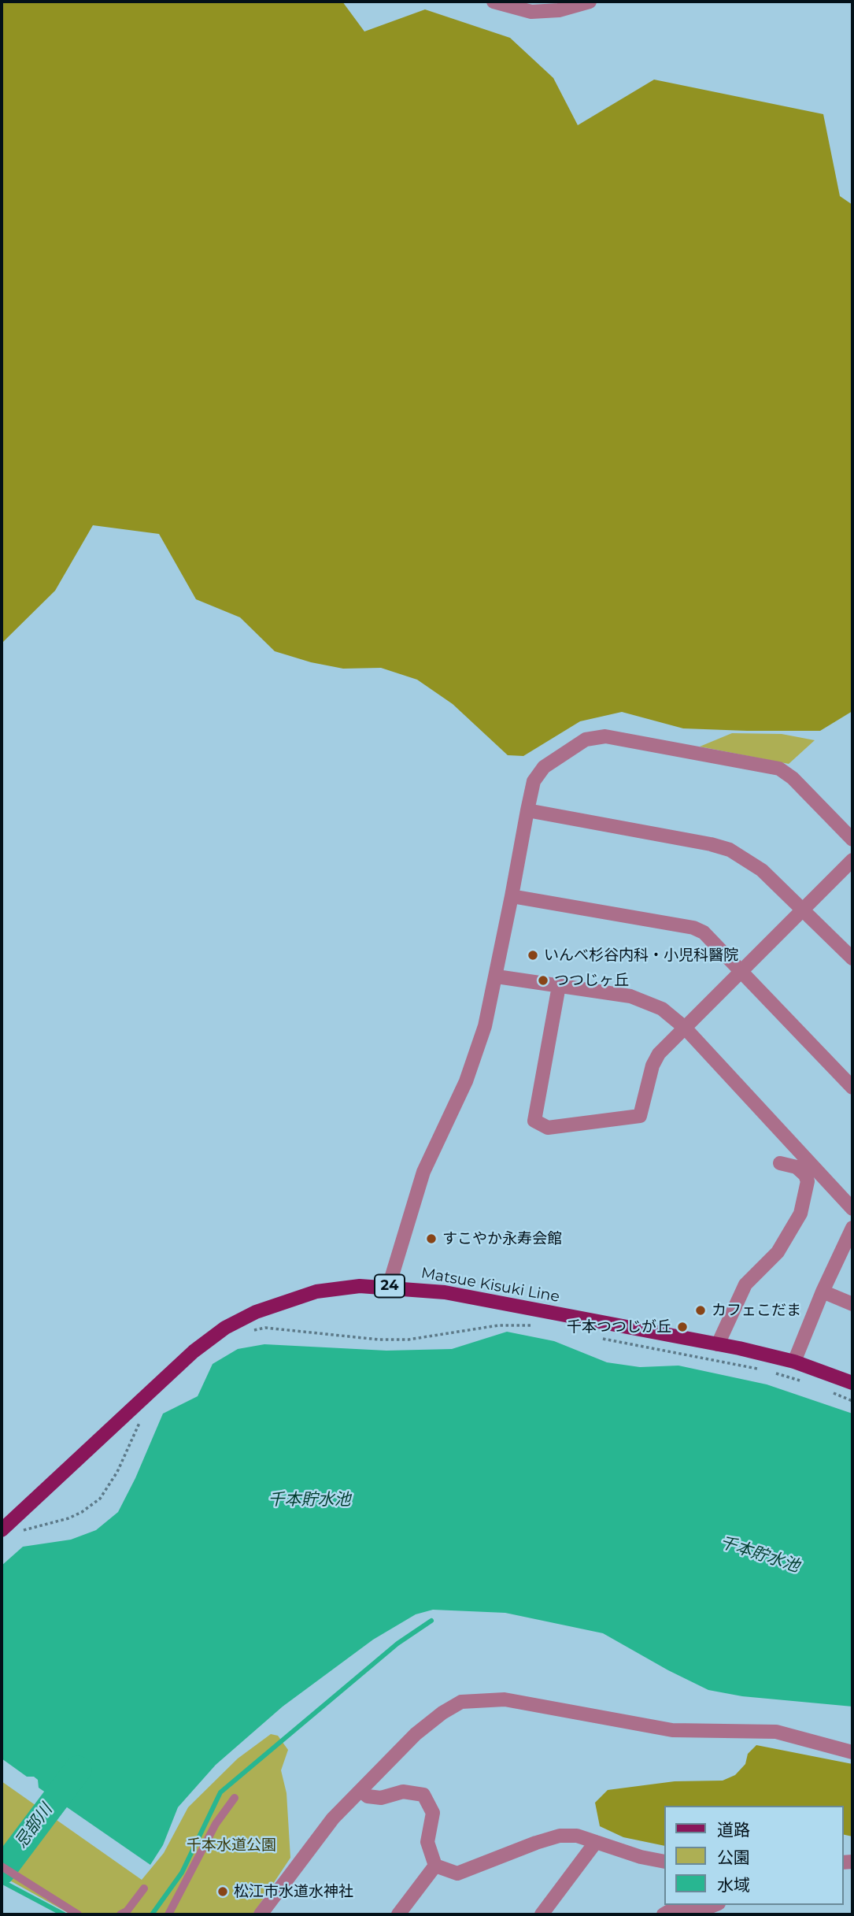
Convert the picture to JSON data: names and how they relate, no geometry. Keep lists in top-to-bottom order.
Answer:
{
  "streets": {
    "main road": ["Matsue Kisuki Line", "24"]
  },
  "water": ["千本貯水池", "忌部川"],
  "parks": ["千本水道公園"],
  "places": [
    "いんべ杉谷内科・小児科醫院",
    "つつじヶ丘",
    "すこやか永寿会館",
    "カフェこだま",
    "千本つつじが丘",
    "松江市水道水神社"
  ],
  "legend": ["道路", "公園", "水域"]
}
